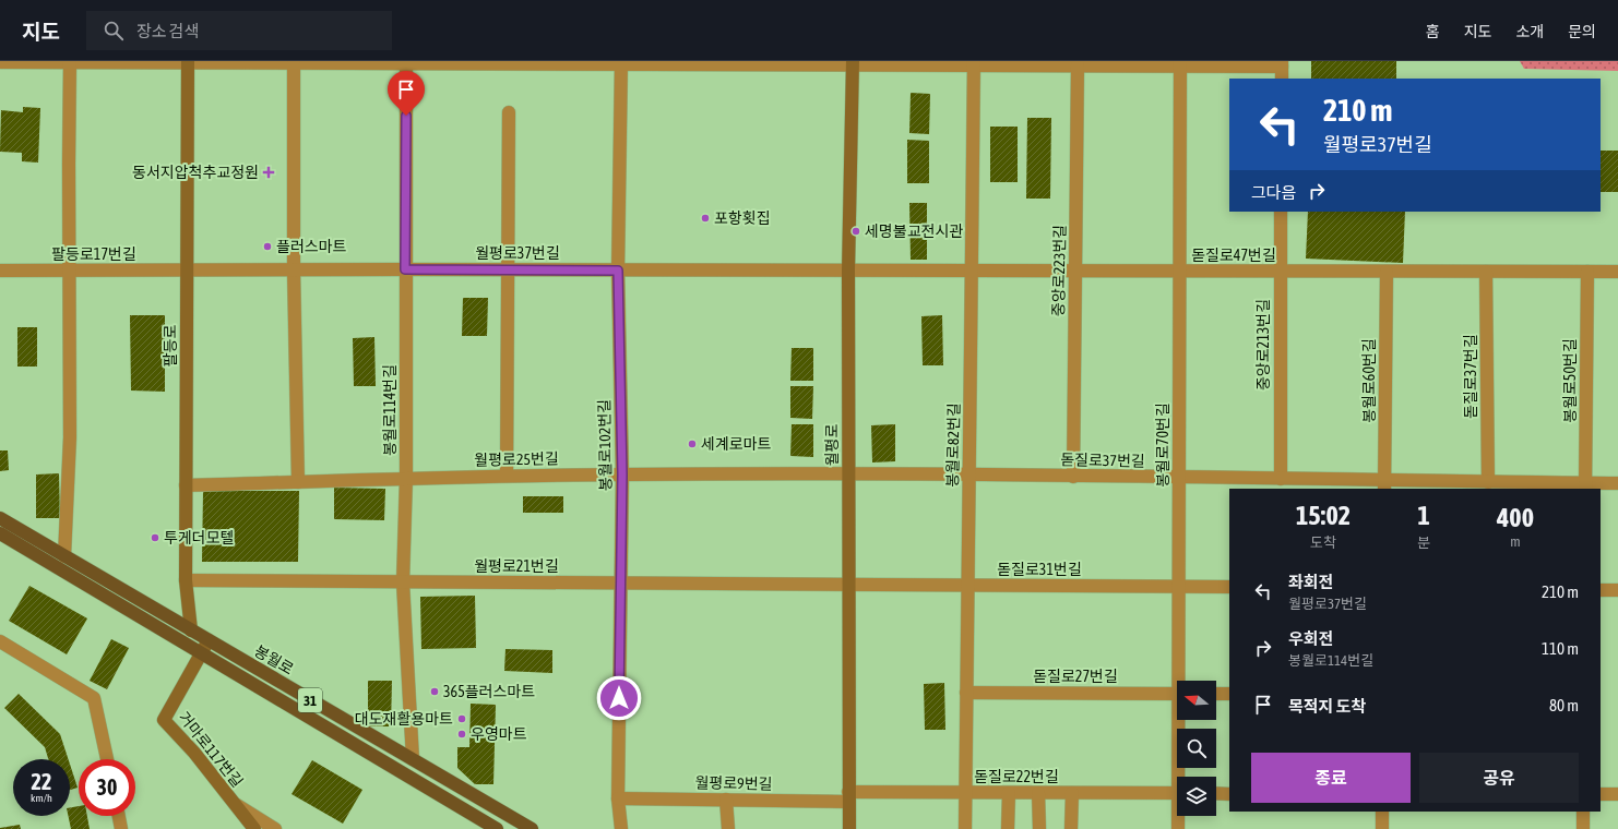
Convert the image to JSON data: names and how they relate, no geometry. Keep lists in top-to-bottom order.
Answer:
{
  "streets": {
    "main road": [
      "팔등로",
      "월평로",
      "봉월로",
      "31",
      "거마로117번길"
    ],
    "street": [
      "월평로37번길",
      "팔등로17번길",
      "돋질로47번길",
      "중앙로223번길",
      "중앙로213번길",
      "돋질로37번길",
      "봉월로60번길",
      "봉월로50번길",
      "봉월로114번길",
      "봉월로102번길",
      "봉월로82번길",
      "봉월로70번길",
      "월평로25번길",
      "월평로21번길",
      "돋질로31번길",
      "돋질로27번길",
      "돋질로22번길",
      "월평로9번길"
    ]
  },
  "crossings": [
    ["월평로37번길", "팔등로17번길"],
    ["월평로37번길", "돋질로47번길"],
    ["월평로37번길", "팔등로"],
    ["월평로37번길", "봉월로114번길"],
    ["월평로37번길", "봉월로102번길"],
    ["월평로37번길", "월평로"],
    ["팔등로17번길", "팔등로"],
    ["돋질로47번길", "중앙로223번길"],
    ["돋질로47번길", "중앙로213번길"],
    ["돋질로47번길", "돋질로37번길"],
    ["돋질로47번길", "봉월로60번길"],
    ["돋질로47번길", "봉월로50번길"],
    ["돋질로47번길", "월평로"],
    ["돋질로47번길", "봉월로82번길"],
    ["돋질로47번길", "봉월로70번길"],
    ["중앙로223번길", "돋질로37번길"],
    ["중앙로213번길", "돋질로37번길"],
    ["팔등로", "월평로25번길"],
    ["팔등로", "월평로21번길"],
    ["팔등로", "봉월로"],
    ["돋질로37번길", "봉월로60번길"],
    ["돋질로37번길", "봉월로50번길"],
    ["돋질로37번길", "월평로"],
    ["돋질로37번길", "봉월로82번길"],
    ["돋질로37번길", "봉월로70번길"],
    ["돋질로37번길", "월평로25번길"],
    ["봉월로114번길", "월평로25번길"],
    ["봉월로114번길", "월평로21번길"],
    ["봉월로114번길", "봉월로"],
    ["봉월로102번길", "월평로25번길"],
    ["봉월로102번길", "월평로21번길"],
    ["봉월로102번길", "월평로9번길"],
    ["월평로", "월평로25번길"],
    ["월평로", "월평로21번길"],
    ["월평로", "돋질로31번길"],
    ["월평로", "돋질로22번길"],
    ["월평로", "월평로9번길"],
    ["봉월로82번길", "돋질로31번길"],
    ["봉월로82번길", "돋질로27번길"],
    ["봉월로82번길", "돋질로22번길"],
    ["봉월로70번길", "돋질로31번길"],
    ["월평로21번길", "돋질로31번길"],
    ["봉월로", "거마로117번길"],
    ["돋질로22번길", "월평로9번길"]
  ],
  "places": {
    "health": ["동서지압척추교정원"],
    "other": [
      "포항횟집",
      "세명불교전시관",
      "플러스마트",
      "세계로마트",
      "투게더모텔",
      "365플러스마트",
      "대도재활용마트",
      "우영마트"
    ]
  },
  "north": "left",
  "page": {
    "header": "지도",
    "search": "장소 검색",
    "nav": [
      "홈",
      "지도",
      "소개",
      "문의"
    ],
    "turn": ["210 m", "월평로37번길"],
    "then": "그다음",
    "eta": [
      "15:02",
      "도착",
      "1",
      "분",
      "400",
      "m"
    ],
    "list": [
      {
        "name": "좌회전",
        "note": "월평로37번길",
        "value": "210 m"
      },
      {
        "name": "우회전",
        "note": "봉월로114번길",
        "value": "110 m"
      },
      {
        "name": "목적지 도착",
        "value": "80 m"
      }
    ],
    "buttons": ["종료", "공유"],
    "speed": "22 km/h",
    "limit": "30"
  }
}
